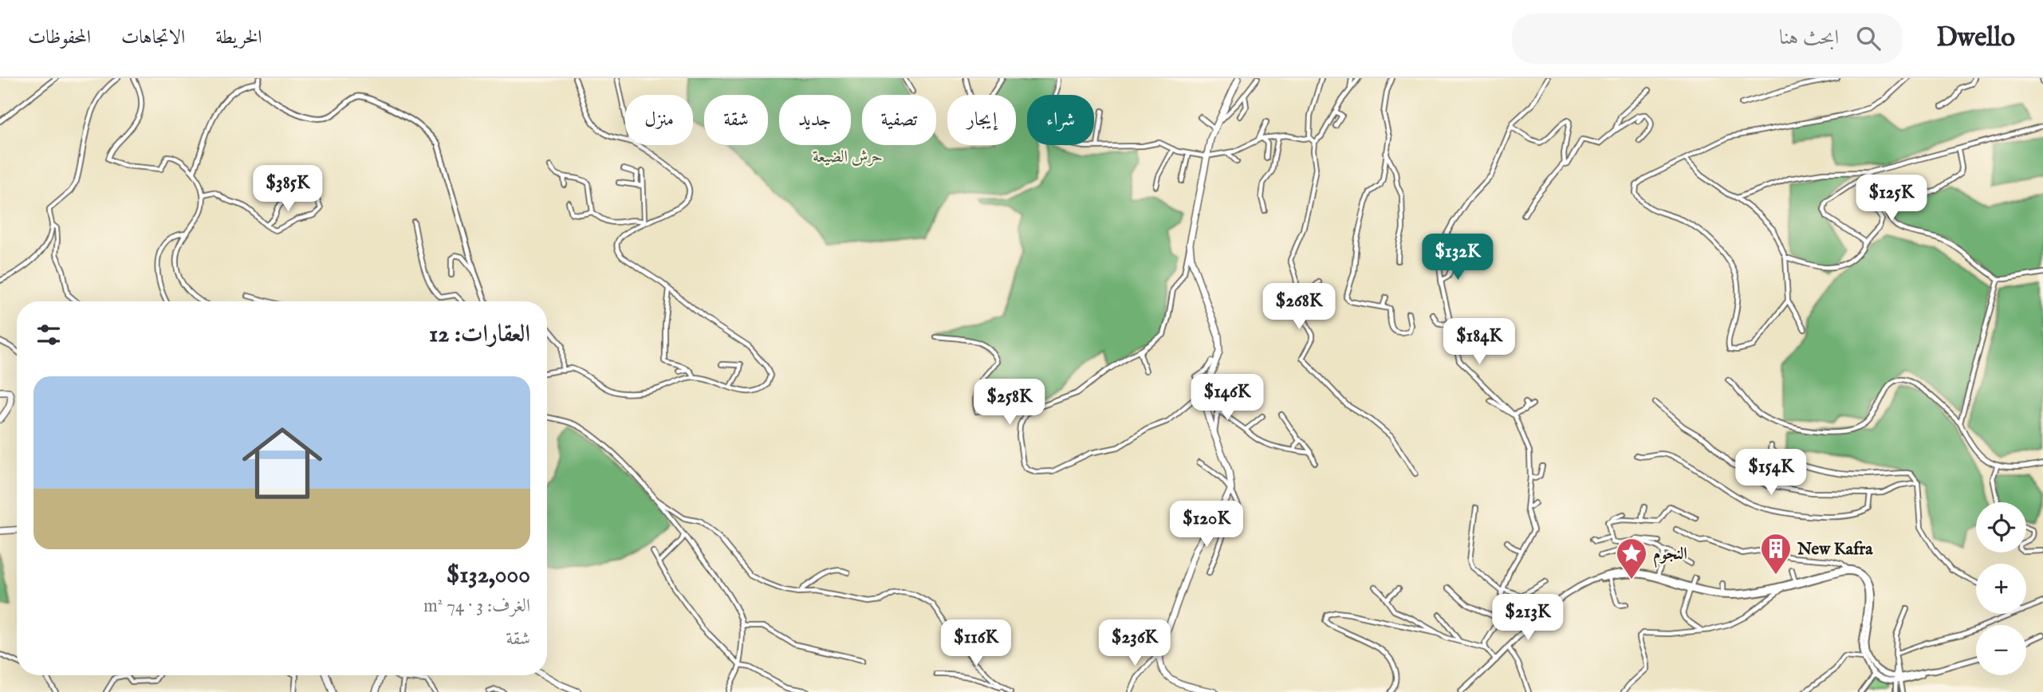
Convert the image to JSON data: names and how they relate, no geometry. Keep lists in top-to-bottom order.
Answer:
{
  "parks": ["حرش الضيعة"],
  "places": {
    "building": ["New Kafra"],
    "place": ["النجوم"]
  },
  "page": {
    "header": "Dwello",
    "search": "ابحث هنا",
    "nav": ["الخريطة", "الاتجاهات", "المحفوظات"],
    "chip": [
      "شراء",
      "إيجار",
      "تصفية",
      "جديد",
      "شقة",
      "منزل"
    ],
    "price": [
      "$385K",
      "$125K",
      "$132K",
      "$268K",
      "$184K",
      "$146K",
      "$258K",
      "$154K",
      "$120K",
      "$213K",
      "$116K",
      "$236K"
    ],
    "heading": "العقارات: 12",
    "list": [
      {
        "name": "$132,000",
        "note": "الغرف: 3 · 74 m² · شقة"
      }
    ],
    "map_buttons": ["+", "−"]
  }
}
